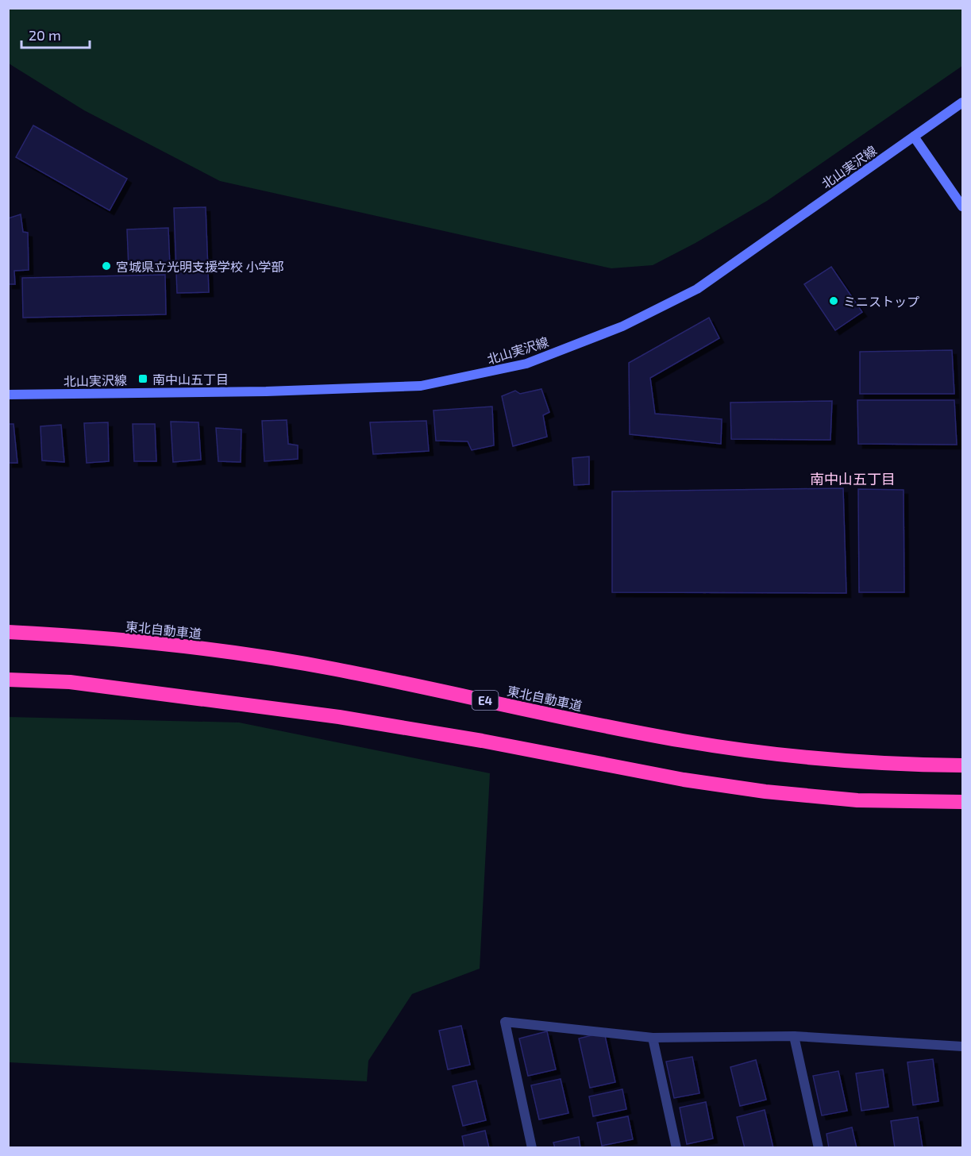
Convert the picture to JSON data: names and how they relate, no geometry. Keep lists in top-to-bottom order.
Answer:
{
  "streets": {
    "highway": ["東北自動車道", "E4"],
    "street": ["北山実沢線"]
  },
  "districts": ["南中山五丁目"],
  "places": {
    "other": ["宮城県立光明支援学校 小学部", "ミニストップ"],
    "transit": ["南中山五丁目"]
  },
  "scale_bar": "20 m"
}
